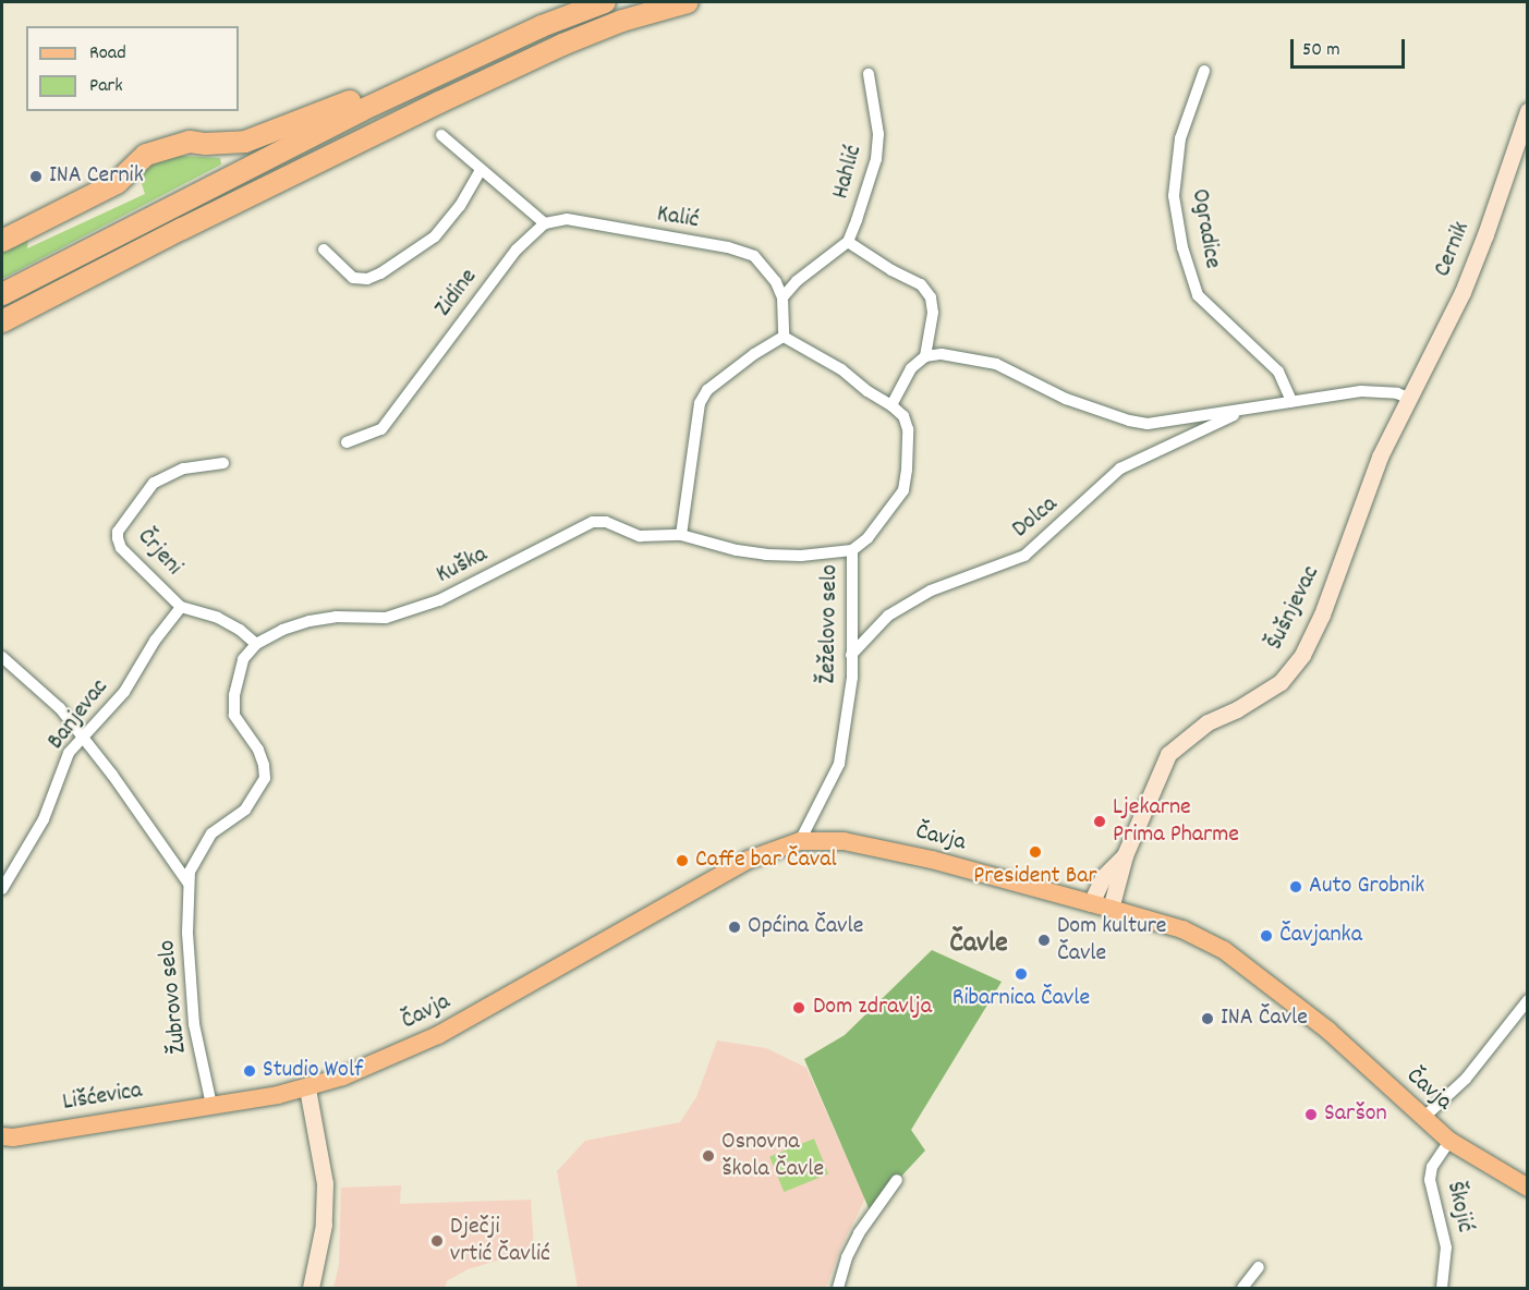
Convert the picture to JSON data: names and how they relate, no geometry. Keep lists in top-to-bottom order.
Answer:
{
  "streets": {
    "main road": ["Čavja", "Lišćevica"],
    "street": [
      "Hahlić",
      "Kalić",
      "Ogradice",
      "Cernik",
      "Zidine",
      "Dolca",
      "Črjeni",
      "Kuška",
      "Šušnjevac",
      "Žeželovo selo",
      "Banjevac",
      "Žubrovo selo",
      "Škojić"
    ]
  },
  "crossings": [
    ["Kalić", "Zidine"],
    ["Kalić", "Kuška"],
    ["Kalić", "Žeželovo selo"],
    ["Cernik", "Šušnjevac"],
    ["Dolca", "Žeželovo selo"],
    ["Črjeni", "Kuška"],
    ["Črjeni", "Banjevac"],
    ["Črjeni", "Žubrovo selo"],
    ["Kuška", "Žeželovo selo"],
    ["Kuška", "Žubrovo selo"],
    ["Šušnjevac", "Čavja"],
    ["Žeželovo selo", "Čavja"],
    ["Čavja", "Žubrovo selo"],
    ["Čavja", "Lišćevica"],
    ["Čavja", "Škojić"],
    ["Žubrovo selo", "Lišćevica"]
  ],
  "districts": ["Čavle"],
  "places": [
    "INA Cernik",
    "Ljekarne Prima Pharme",
    "President Bar",
    "Caffe bar Čaval",
    "Auto Grobnik",
    "Općina Čavle",
    "Čavjanka",
    "Dom kulture Čavle",
    "Ribarnica Čavle",
    "Dom zdravlja",
    "INA Čavle",
    "Studio Wolf",
    "Saršon",
    "Osnovna škola Čavle",
    "Dječji vrtić Čavlić"
  ],
  "legend": ["Road", "Park"],
  "scale_bar": "50 m"
}
